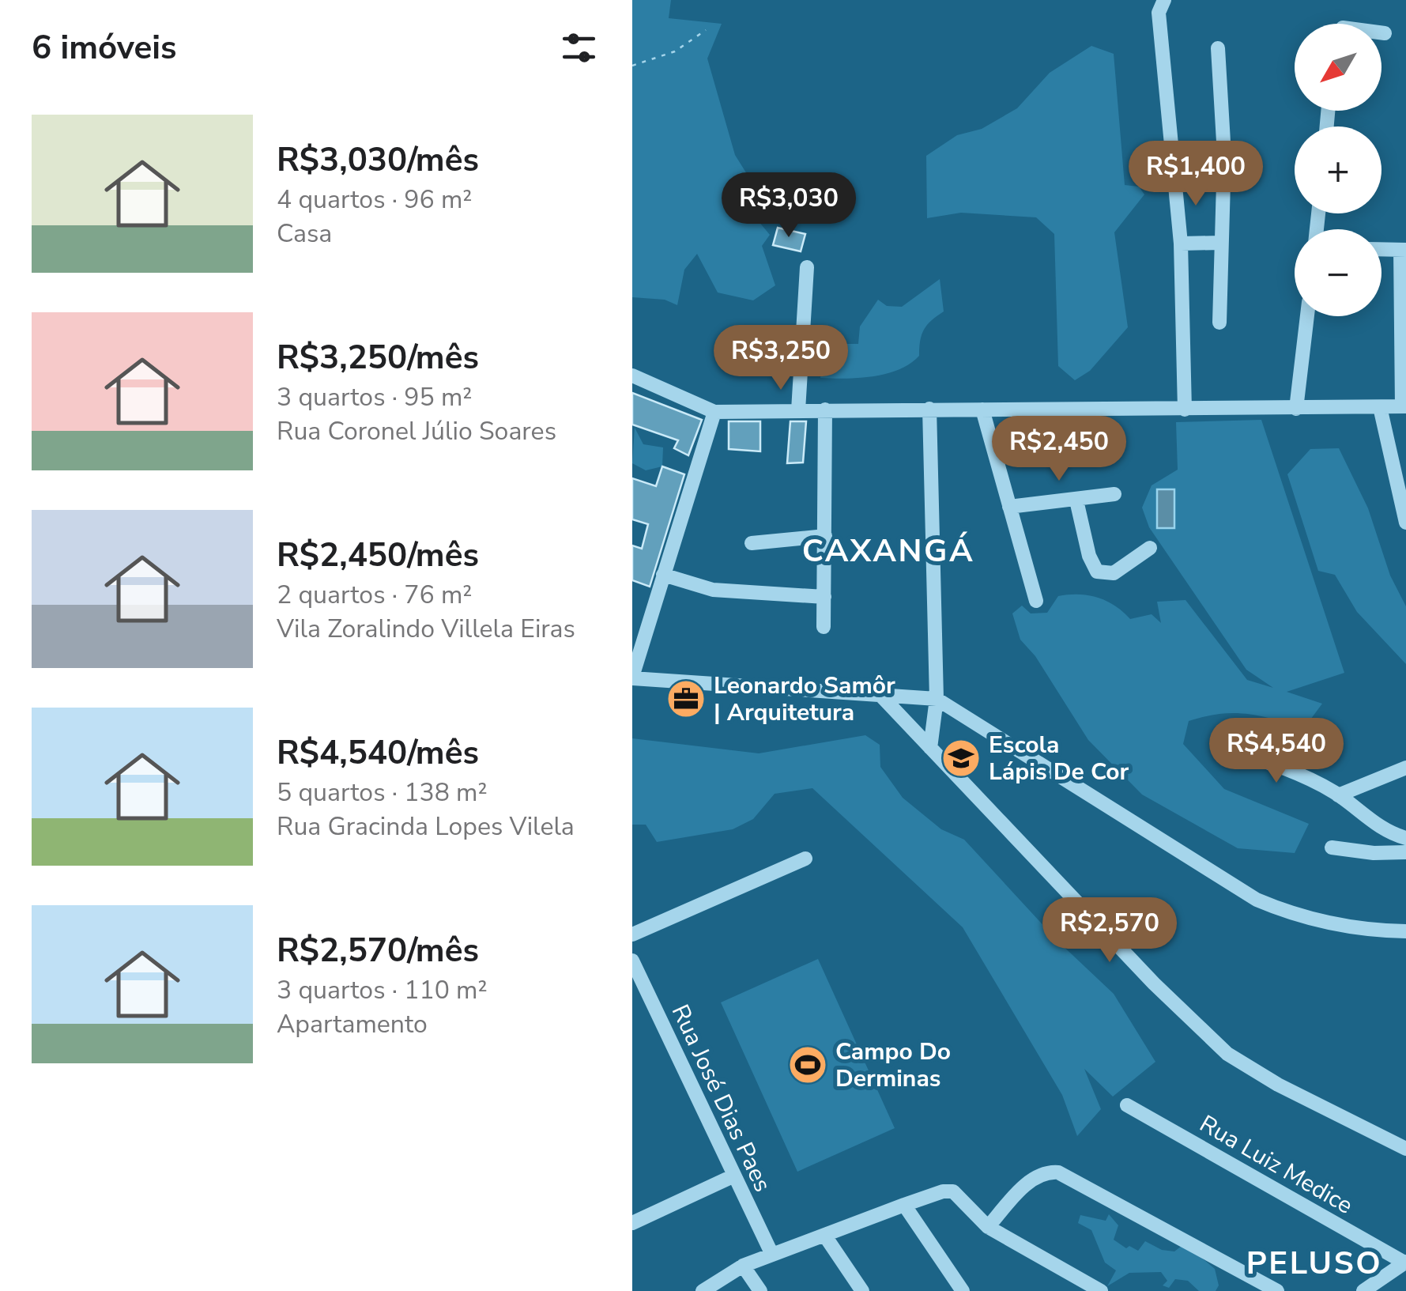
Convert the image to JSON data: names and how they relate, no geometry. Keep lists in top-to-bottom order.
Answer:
{
  "streets": {
    "street": ["Rua José Dias Paes", "Rua Luiz Medice"]
  },
  "districts": ["CAXANGÁ", "PELUSO"],
  "places": {
    "office": ["Leonardo Samôr | Arquitetura"],
    "school or university": ["Escola Lápis De Cor"],
    "sports": ["Campo Do Derminas"]
  },
  "north": "bottom left",
  "page": {
    "heading": "6 imóveis",
    "map_buttons": ["+", "−"],
    "list": [
      {
        "name": "R$3,030/mês",
        "note": "4 quartos · 96 m² · Casa"
      },
      {
        "name": "R$3,250/mês",
        "note": "3 quartos · 95 m² · Rua Coronel Júlio Soares"
      },
      {
        "name": "R$2,450/mês",
        "note": "2 quartos · 76 m² · Vila Zoralindo Villela Eiras"
      },
      {
        "name": "R$4,540/mês",
        "note": "5 quartos · 138 m² · Rua Gracinda Lopes Vilela"
      },
      {
        "name": "R$2,570/mês",
        "note": "3 quartos · 110 m² · Apartamento"
      }
    ],
    "price": [
      "R$1,400",
      "R$3,030",
      "R$3,250",
      "R$2,450",
      "R$4,540",
      "R$2,570"
    ]
  }
}
